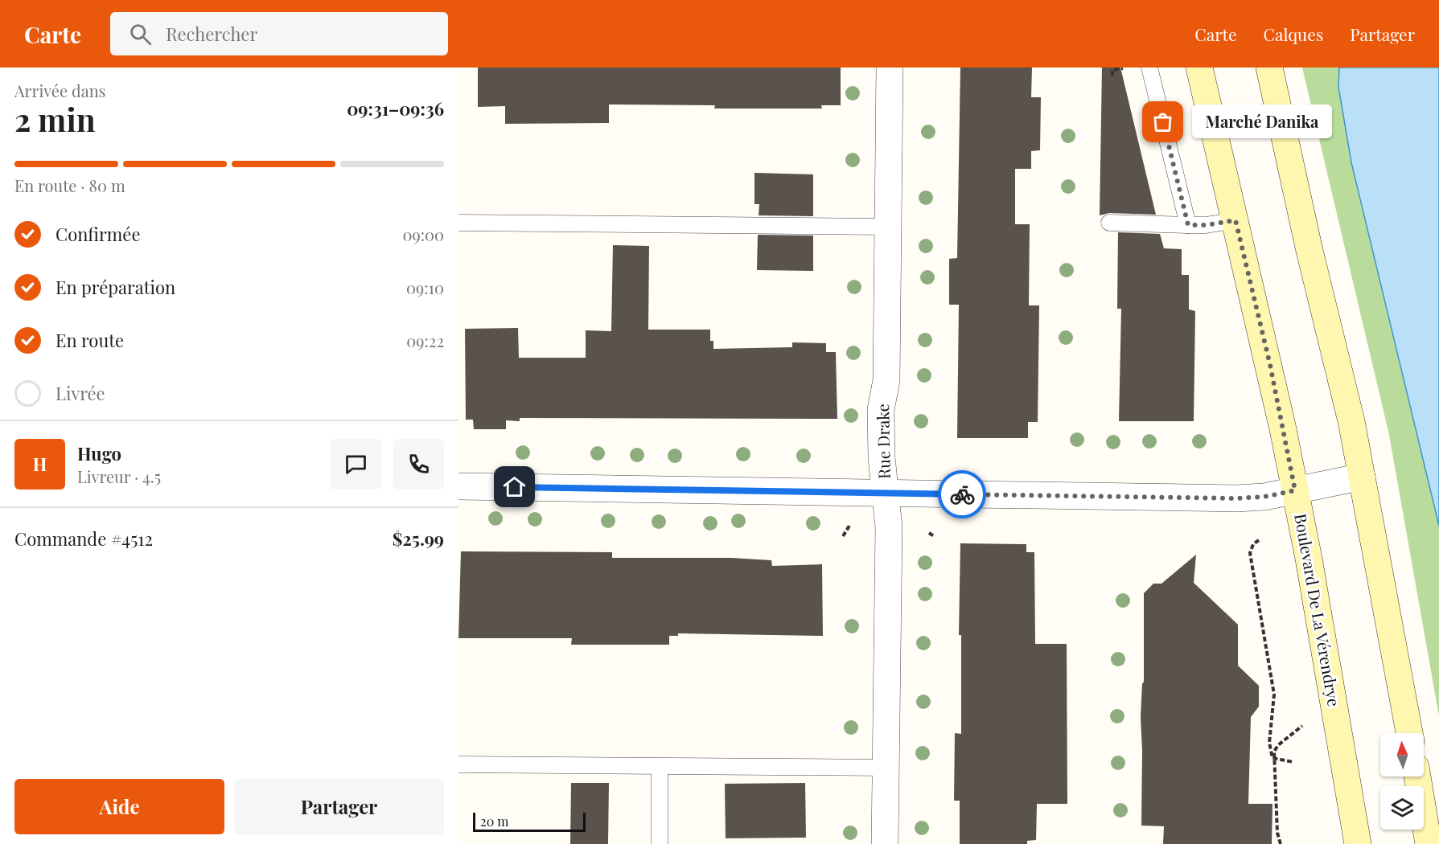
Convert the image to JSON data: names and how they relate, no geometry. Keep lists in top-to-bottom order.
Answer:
{
  "streets": {
    "main road": ["Boulevard De La Vérendrye"],
    "street": ["Rue Drake"]
  },
  "places": ["Marché Danika"],
  "scale_bar": "20 m",
  "north": "top",
  "page": {
    "header": "Carte",
    "search": "Rechercher",
    "nav": ["Carte", "Calques", "Partager"],
    "heading": ["2 min", "Arrivée dans", "09:31–09:36"],
    "panel": [
      "Hugo",
      "Livreur · 4.5",
      "Commande #4512",
      "$25.99"
    ],
    "bubble": "Marché Danika",
    "bar": "En route · 80 m",
    "list": [
      ["Confirmée", "09:00"],
      ["En préparation", "09:10"],
      ["En route", "09:22"],
      "Livrée"
    ],
    "round": "H",
    "buttons": ["Aide", "Partager"],
    "scale": "20 m"
  }
}
